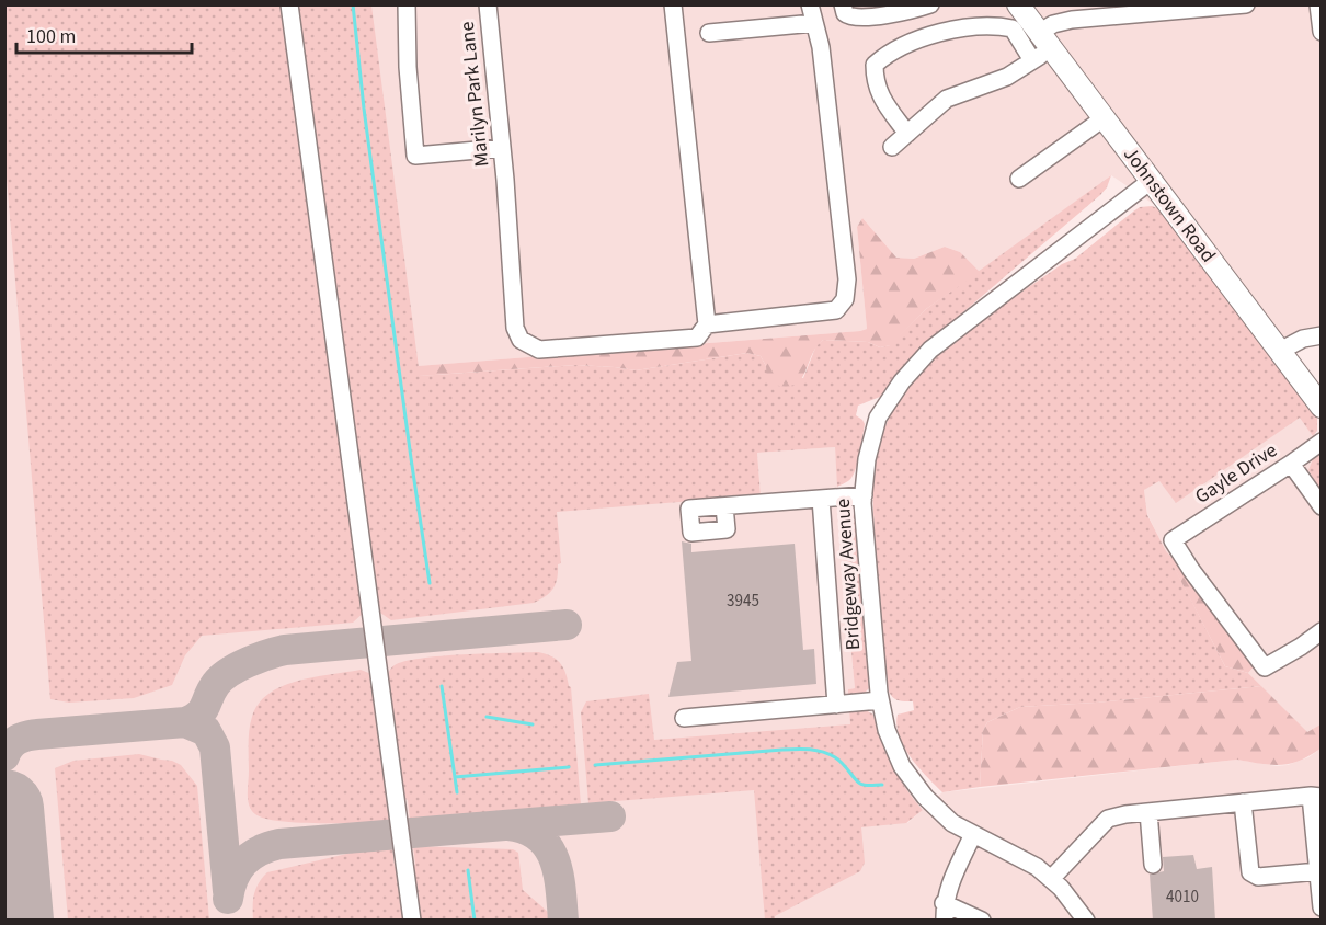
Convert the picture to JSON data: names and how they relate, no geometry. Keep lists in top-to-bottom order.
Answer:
{
  "streets": {
    "main road": ["Johnstown Road"],
    "street": ["Marilyn Park Lane", "Gayle Drive", "Bridgeway Avenue"]
  },
  "crossings": [
    ["Johnstown Road", "Bridgeway Avenue"]
  ],
  "house_numbers": ["3945", "4010"],
  "scale_bar": "100 m"
}
